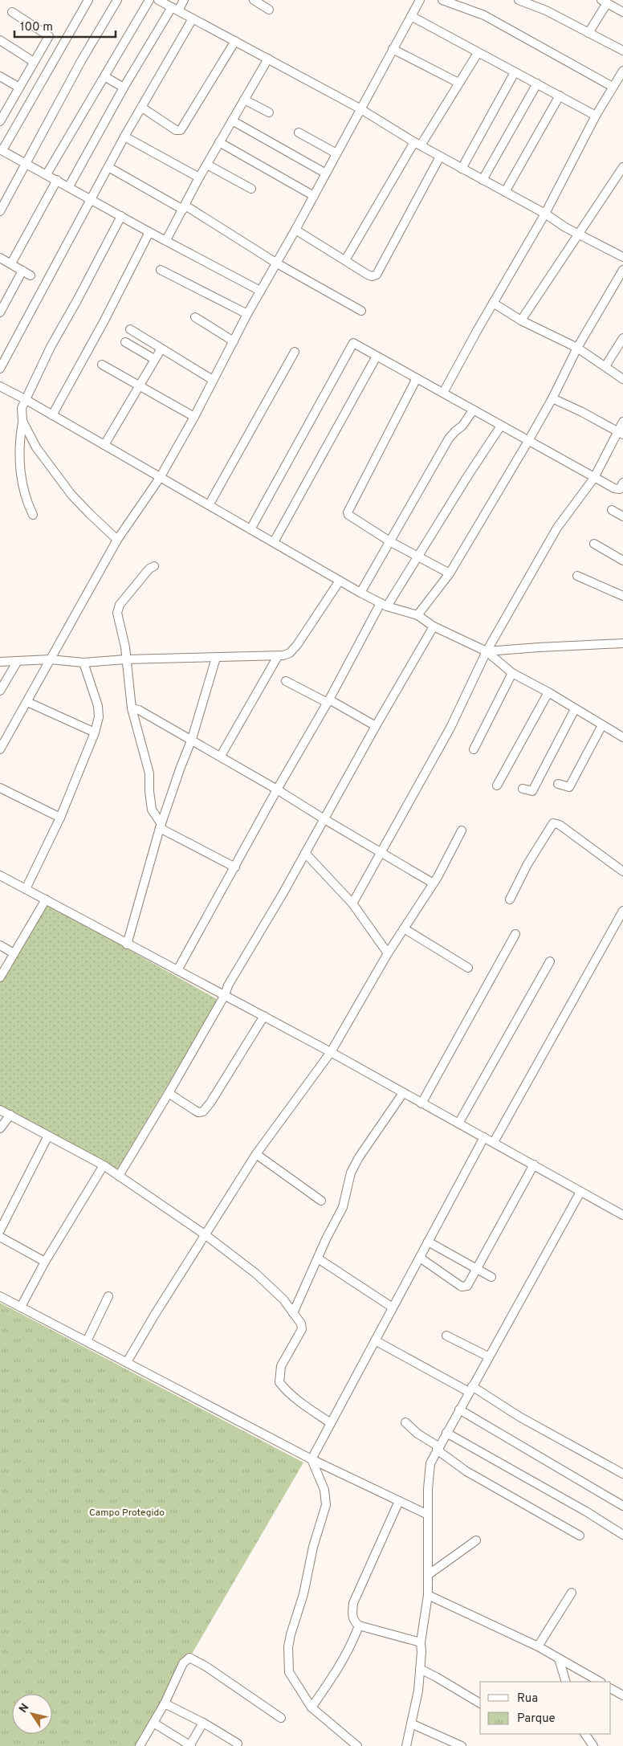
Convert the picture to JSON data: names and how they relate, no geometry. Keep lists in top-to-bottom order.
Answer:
{
  "parks": ["Campo Protegido"],
  "legend": ["Rua", "Parque"],
  "scale_bar": "100 m",
  "north": "top left"
}
